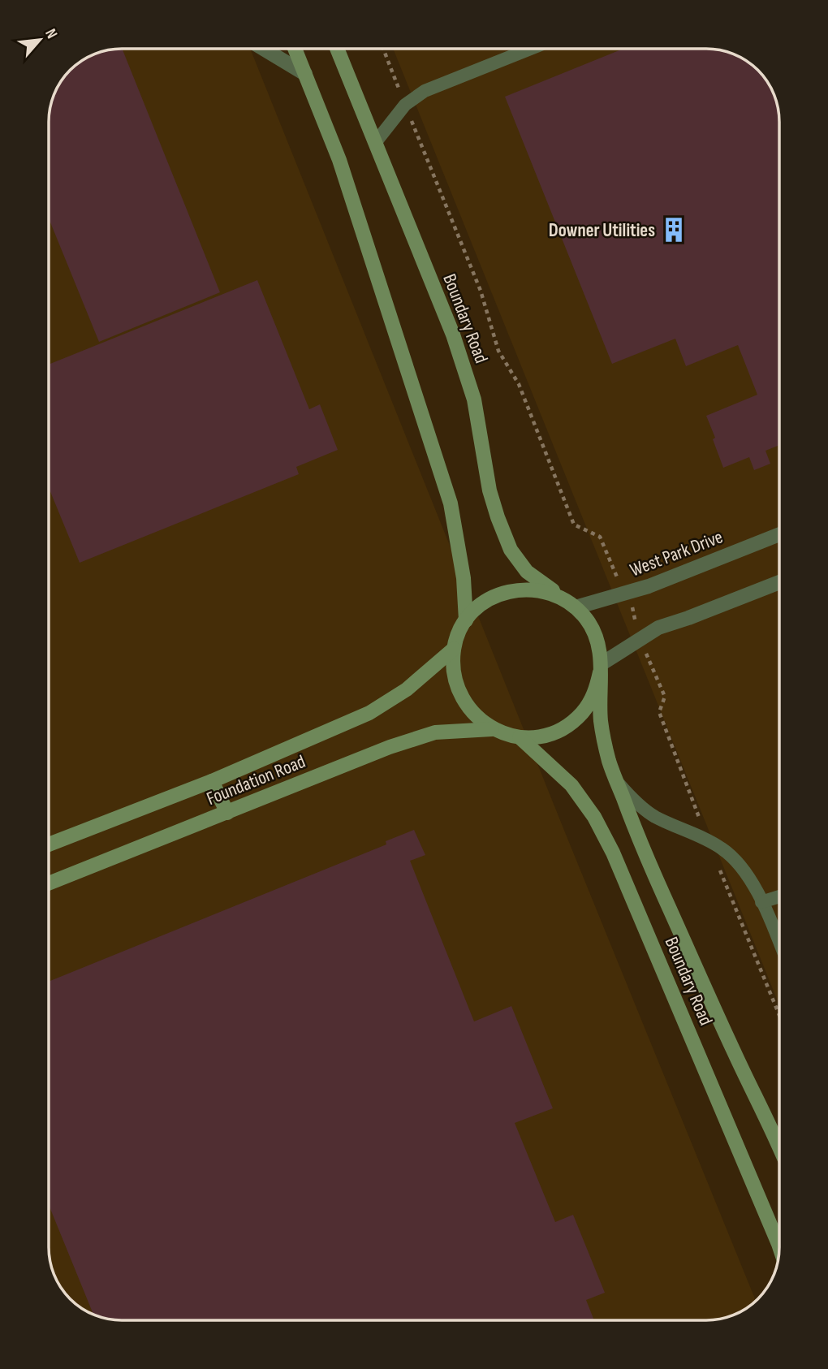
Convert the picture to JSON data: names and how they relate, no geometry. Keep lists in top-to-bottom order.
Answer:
{
  "streets": {
    "main road": ["Boundary Road", "Foundation Road"],
    "street": ["West Park Drive"]
  },
  "crossings": [
    ["Boundary Road", "West Park Drive"],
    ["Boundary Road", "Foundation Road"],
    ["West Park Drive", "Foundation Road"]
  ],
  "places": {
    "building": ["Downer Utilities"]
  },
  "north": "top right"
}
